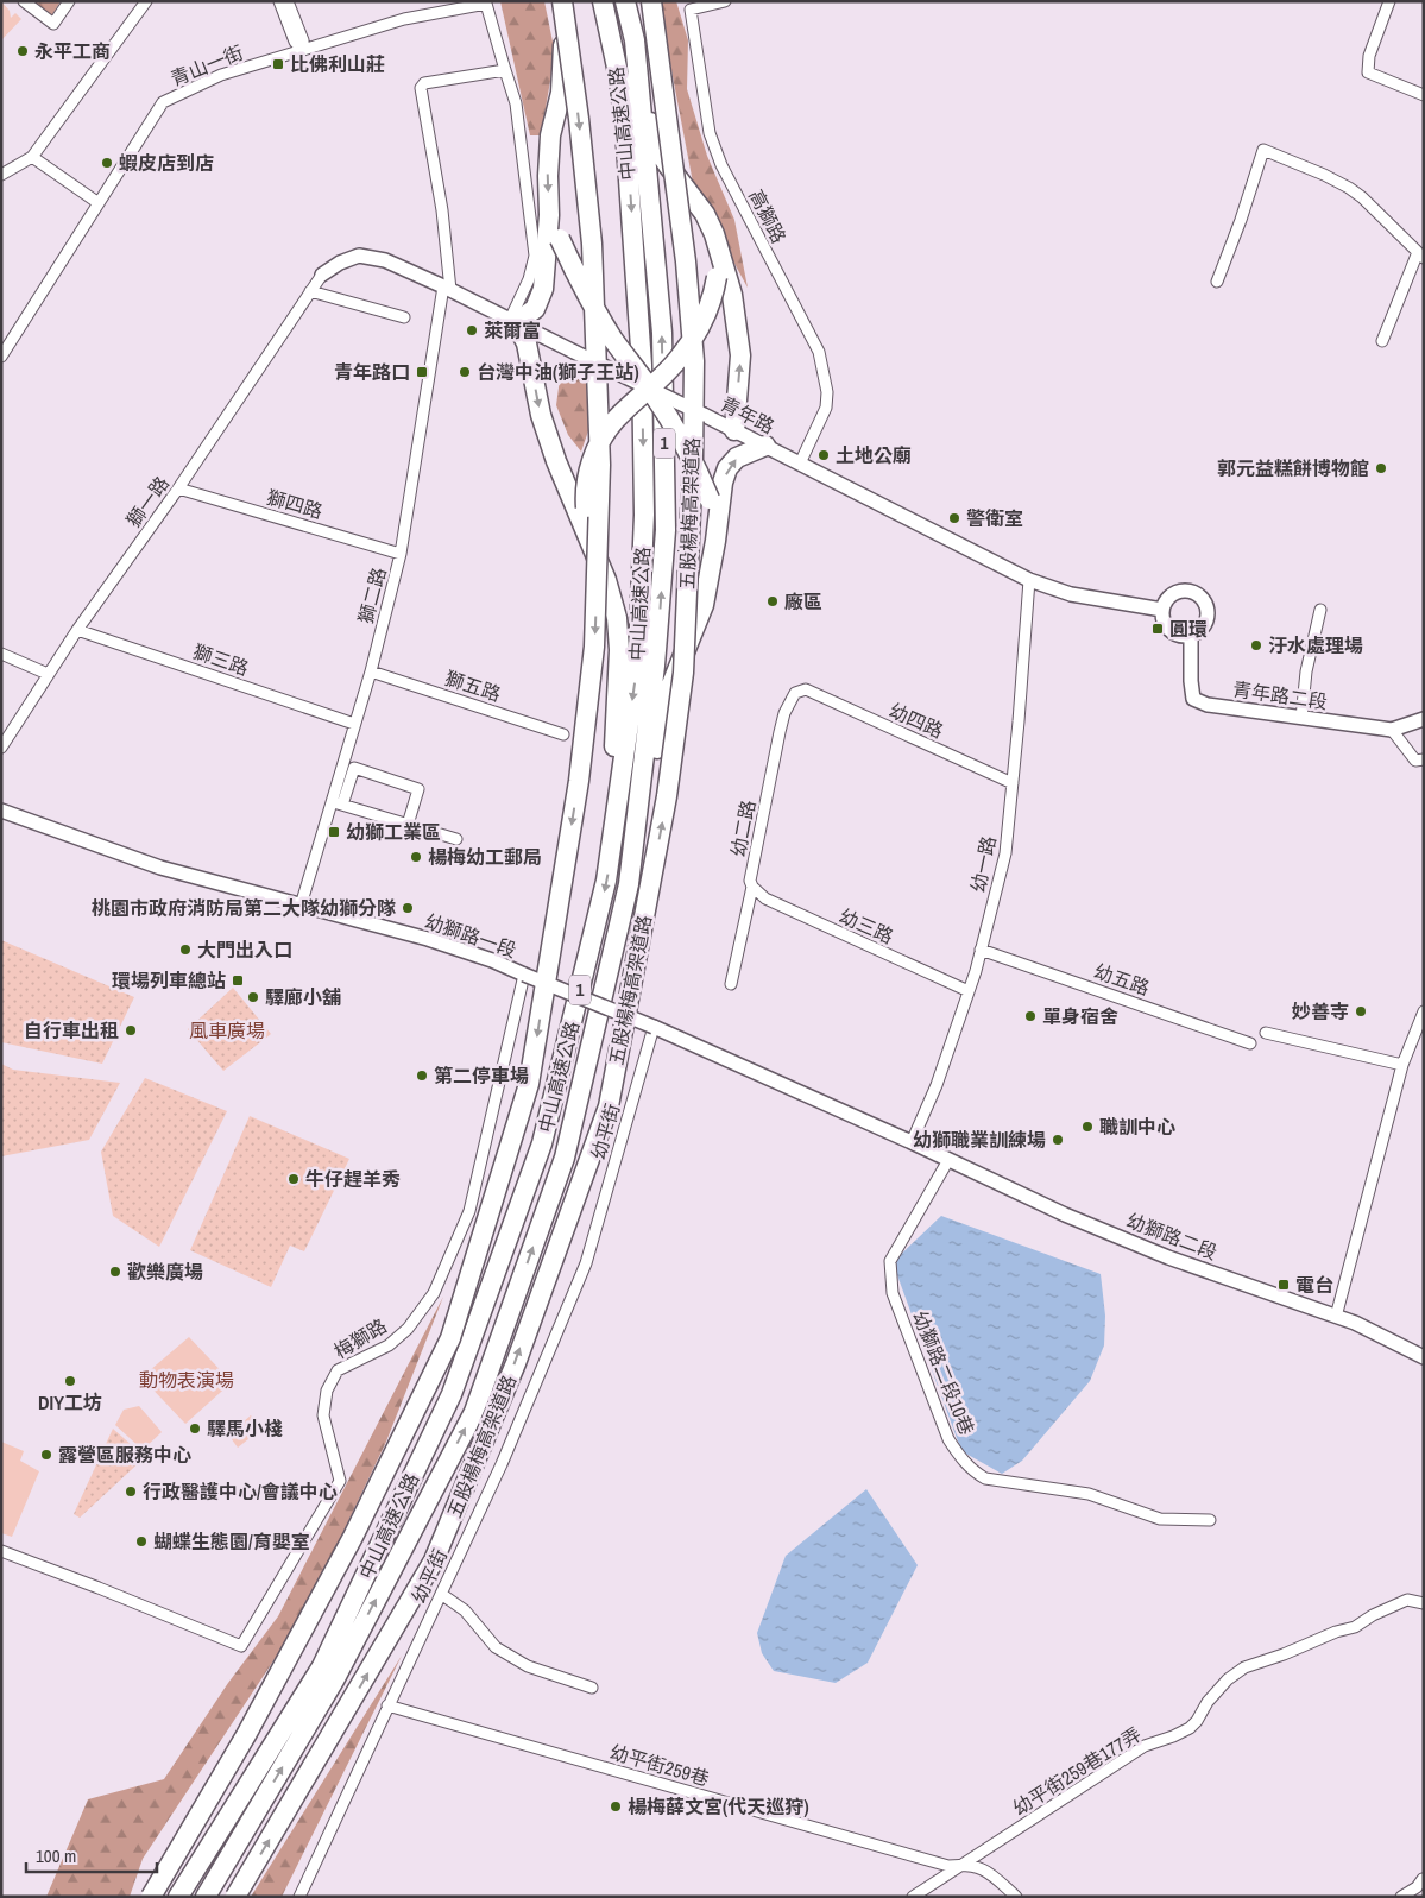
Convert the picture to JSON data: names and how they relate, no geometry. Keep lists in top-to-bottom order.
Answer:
{
  "streets": {
    "highway": ["中山高速公路", "1", "五股楊梅高架道路"],
    "street": [
      "青山一街",
      "高獅路",
      "青年路",
      "獅一路",
      "獅四路",
      "獅二路",
      "獅三路",
      "獅五路",
      "青年路二段",
      "幼四路",
      "幼二路",
      "幼一路",
      "幼三路",
      "幼獅路一段",
      "幼五路",
      "幼平街",
      "幼獅路二段",
      "梅獅路",
      "幼獅路二段10巷",
      "幼平街259巷",
      "幼平街259巷177弄"
    ]
  },
  "crossings": [
    ["青山一街", "獅二路"],
    ["高獅路", "青年路"],
    ["青年路", "獅一路"],
    ["青年路", "獅二路"],
    ["青年路", "青年路二段"],
    ["青年路", "幼一路"],
    ["獅一路", "獅四路"],
    ["獅一路", "獅三路"],
    ["獅四路", "獅二路"],
    ["獅二路", "獅三路"],
    ["獅二路", "獅五路"],
    ["獅二路", "幼獅路一段"],
    ["幼四路", "幼二路"],
    ["幼四路", "幼一路"],
    ["幼二路", "幼三路"],
    ["幼一路", "幼三路"],
    ["幼一路", "幼獅路一段"],
    ["幼一路", "幼五路"],
    ["幼一路", "幼獅路二段"],
    ["幼獅路一段", "幼平街"],
    ["幼獅路一段", "幼獅路二段"],
    ["幼獅路一段", "梅獅路"],
    ["幼平街", "幼平街259巷"],
    ["幼獅路二段", "幼獅路二段10巷"],
    ["幼平街259巷", "幼平街259巷177弄"]
  ],
  "parks": ["風車廣場", "動物表演場"],
  "places": {
    "other": [
      "永平工商",
      "蝦皮店到店",
      "萊爾富",
      "台灣中油(獅子王站)",
      "土地公廟",
      "郭元益糕餅博物館",
      "警衛室",
      "廠區",
      "汙水處理場",
      "楊梅幼工郵局",
      "桃園市政府消防局第二大隊幼獅分隊",
      "大門出入口",
      "驛廊小舖",
      "妙善寺",
      "單身宿舍",
      "自行車出租",
      "第二停車場",
      "職訓中心",
      "幼獅職業訓練場",
      "牛仔趕羊秀",
      "歡樂廣場",
      "DIY工坊",
      "驛馬小棧",
      "露營區服務中心",
      "行政醫護中心/會議中心",
      "蝴蝶生態園/育嬰室",
      "楊梅薛文宮(代天巡狩)"
    ],
    "transit": [
      "比佛利山莊",
      "青年路口",
      "圓環",
      "幼獅工業區",
      "環場列車總站",
      "電台"
    ]
  },
  "scale_bar": "100 m"
}
